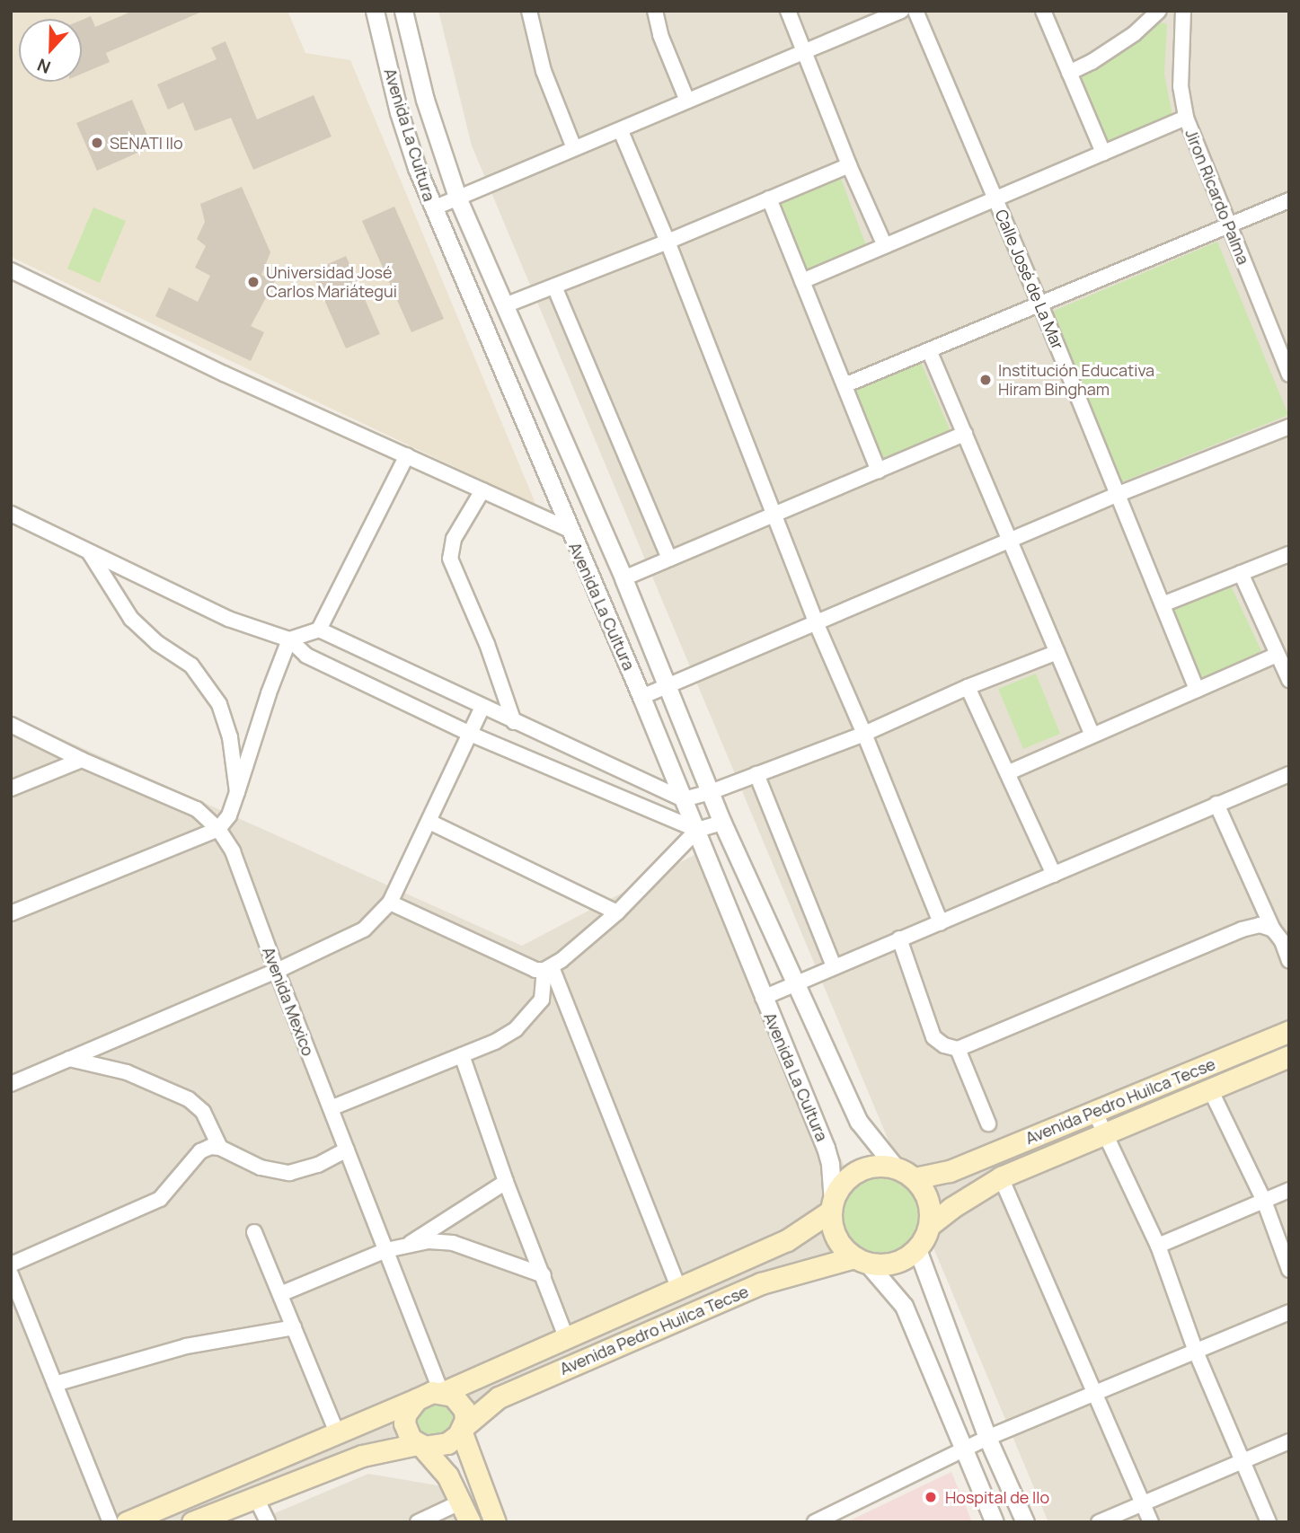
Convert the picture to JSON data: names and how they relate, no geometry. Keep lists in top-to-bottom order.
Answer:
{
  "streets": {
    "main road": ["Avenida Pedro Huilca Tecse"],
    "street": [
      "Avenida La Cultura",
      "Jiron Ricardo Palma",
      "Calle José de La Mar",
      "Avenida Mexico"
    ]
  },
  "crossings": [
    ["Avenida La Cultura", "Avenida Pedro Huilca Tecse"],
    ["Avenida Mexico", "Avenida Pedro Huilca Tecse"]
  ],
  "places": [
    "SENATI Ilo",
    "Universidad José Carlos Mariátegui",
    "Institución Educativa Hiram Bingham",
    "Hospital de Ilo"
  ],
  "north": "bottom"
}
